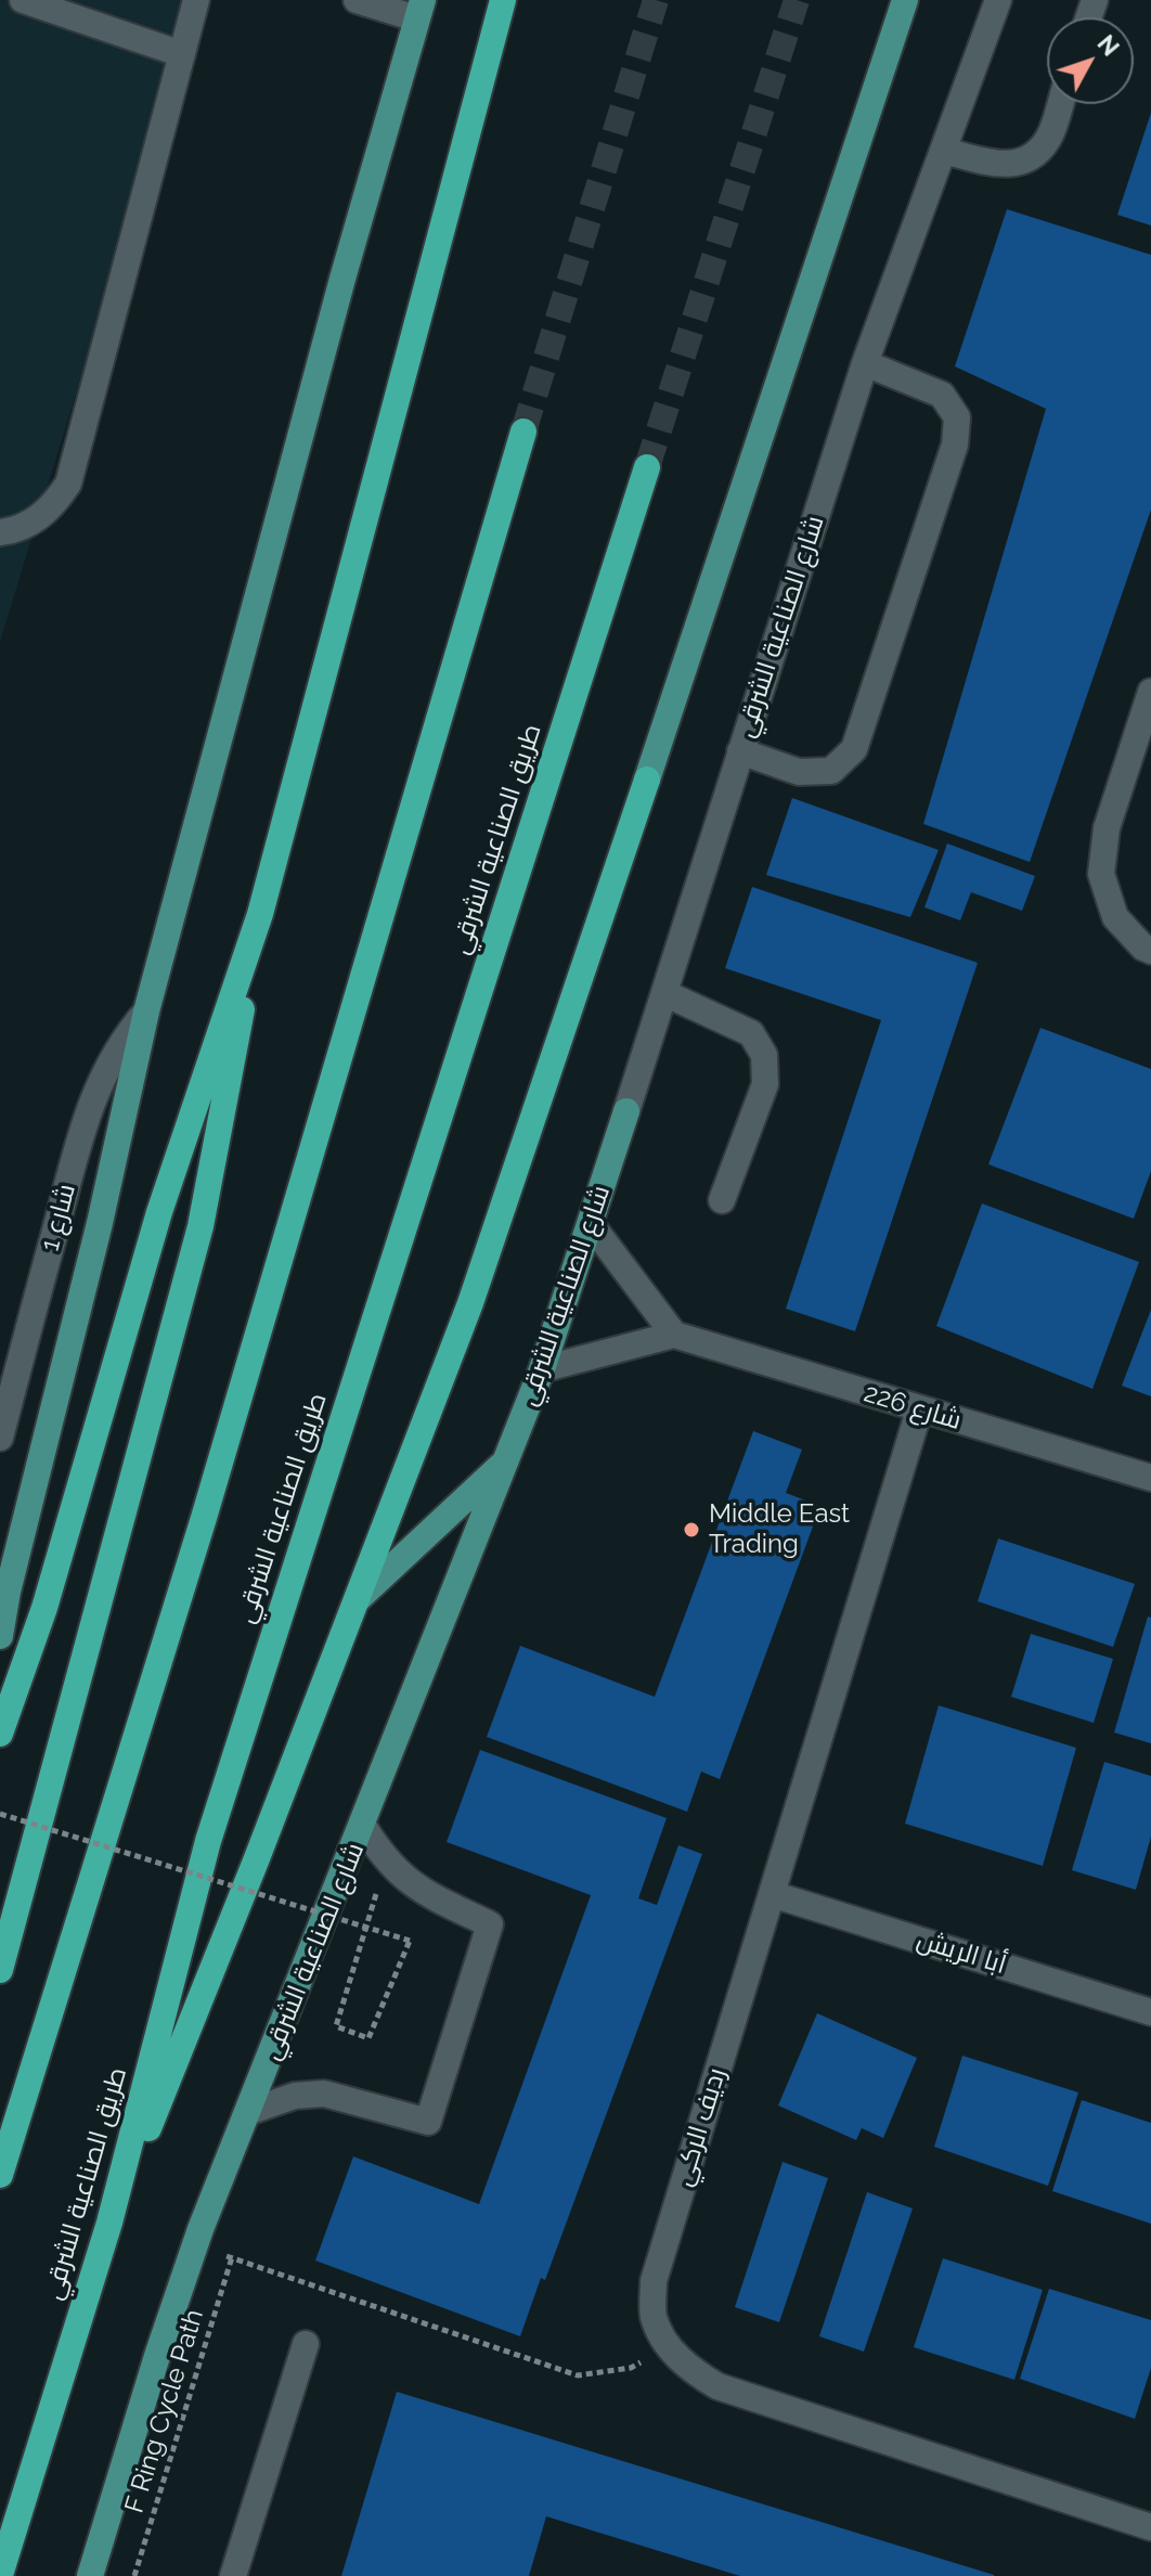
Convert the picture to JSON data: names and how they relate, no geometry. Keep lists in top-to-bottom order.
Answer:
{
  "streets": {
    "highway": ["طريق الصناعية الشرقي"],
    "main road": ["شارع الصناعية الشرقي"],
    "street": [
      "شارع 1",
      "شارع 226",
      "أبا الريش",
      "رديف الركي"
    ],
    "path": ["F Ring Cycle Path"]
  },
  "crossings": [
    ["شارع 226", "رديف الركي"],
    ["أبا الريش", "رديف الركي"]
  ],
  "places": ["Middle East Trading"],
  "north": "top right"
}
